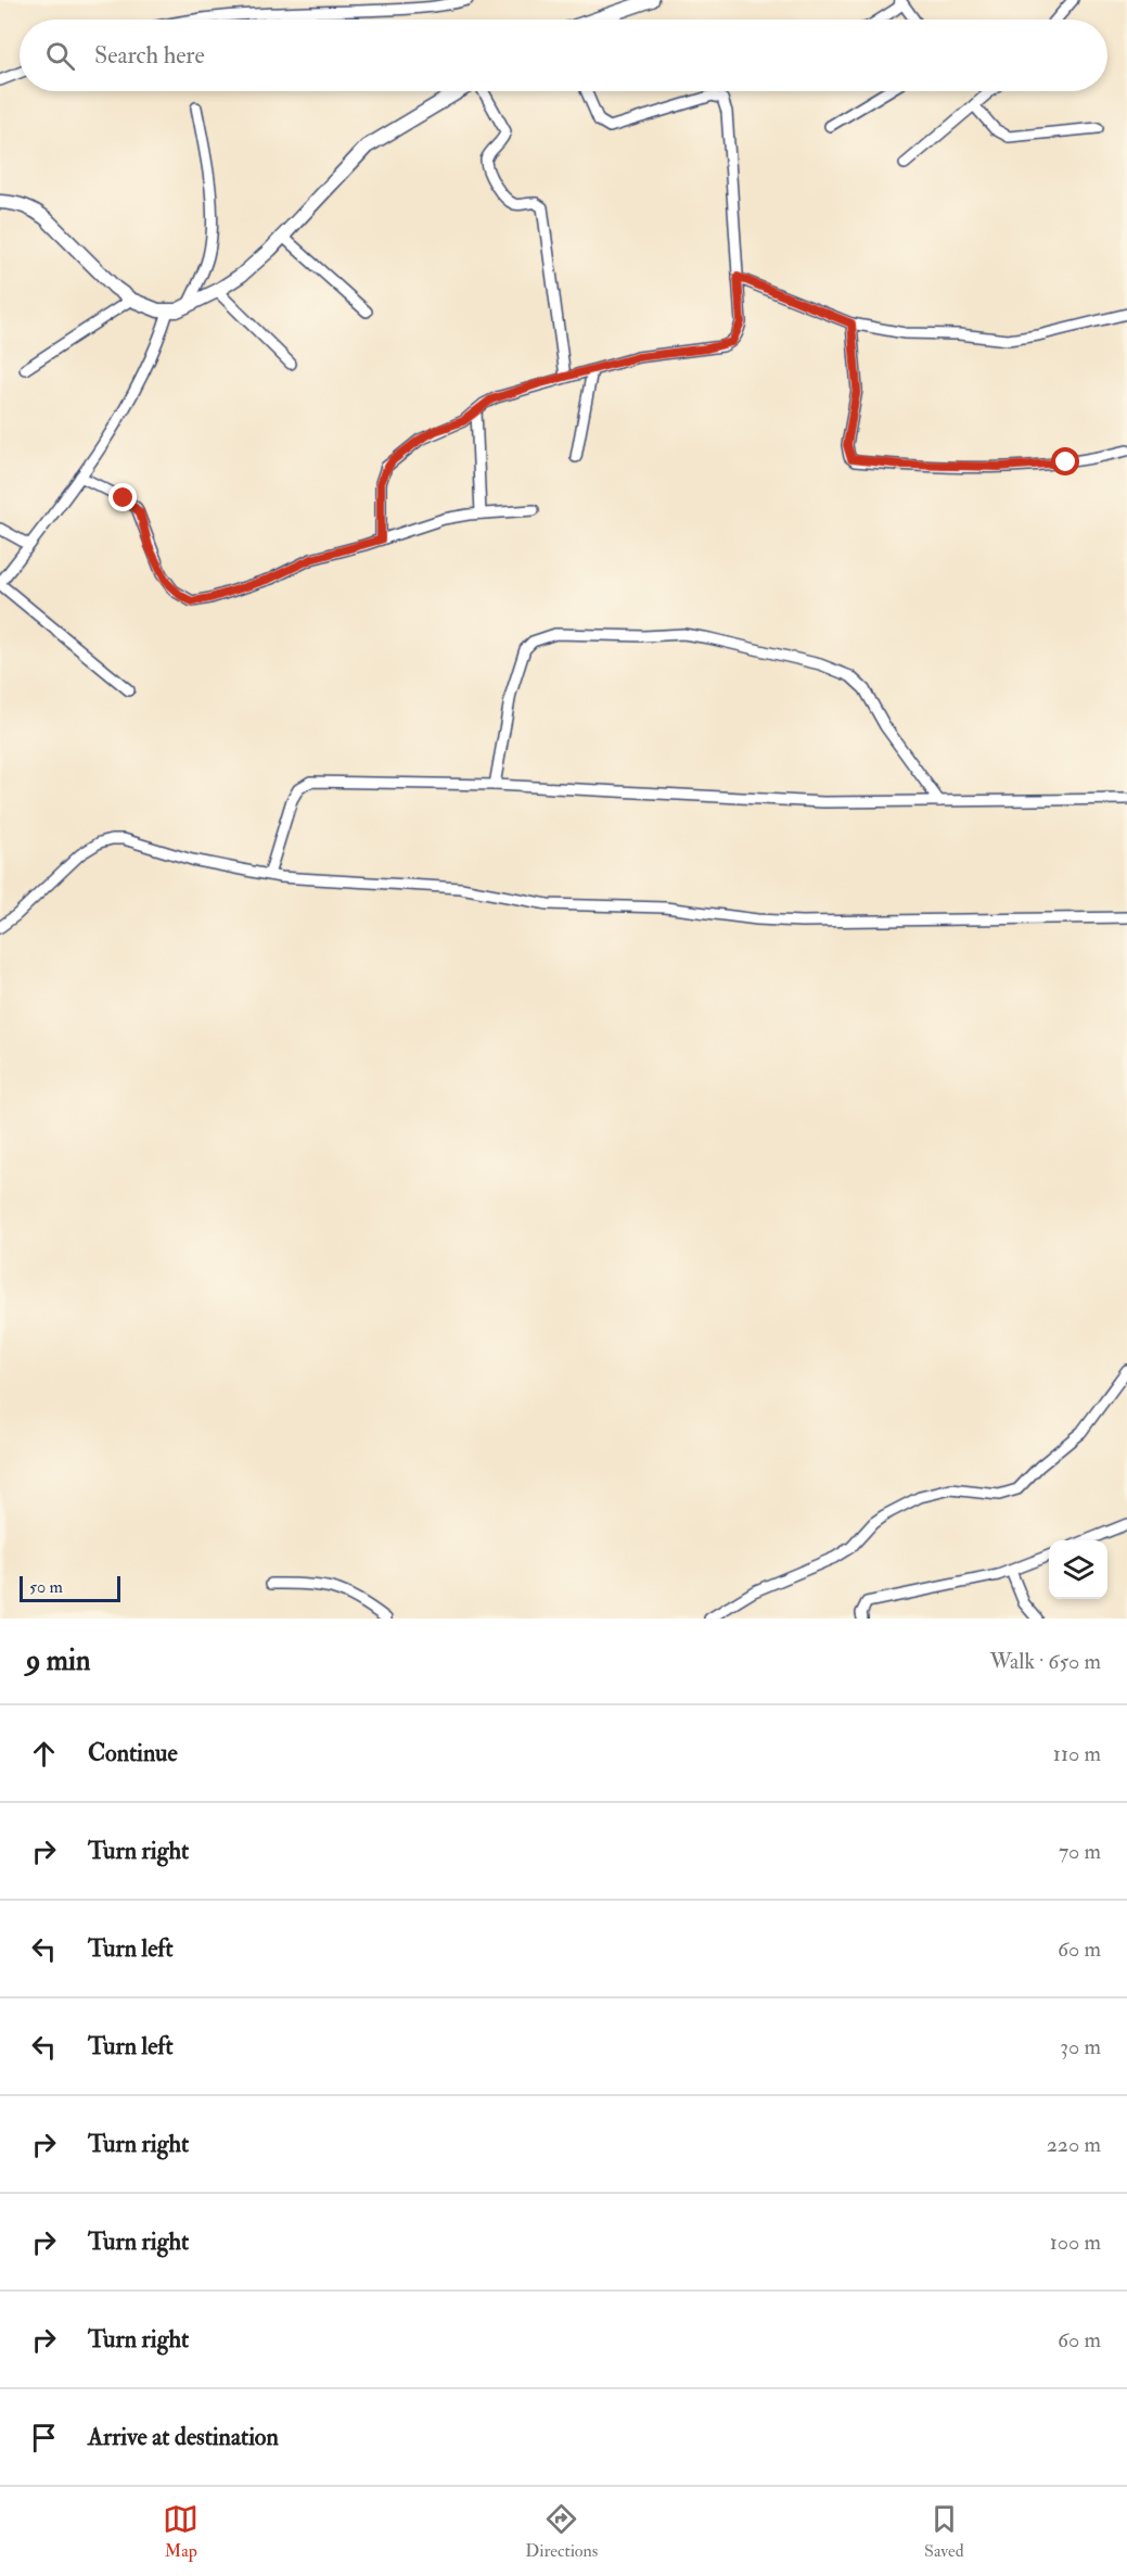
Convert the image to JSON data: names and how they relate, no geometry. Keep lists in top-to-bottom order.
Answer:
{
  "scale_bar": "50 m",
  "page": {
    "search": "Search here",
    "scale": "50 m",
    "heading": ["9 min", "Walk · 650 m"],
    "list": [
      ["Continue", "110 m"],
      ["Turn right", "70 m"],
      ["Turn left", "60 m"],
      ["Turn left", "30 m"],
      ["Turn right", "220 m"],
      ["Turn right", "100 m"],
      ["Turn right", "60 m"],
      "Arrive at destination"
    ],
    "nav": ["Map", "Directions", "Saved"]
  }
}
